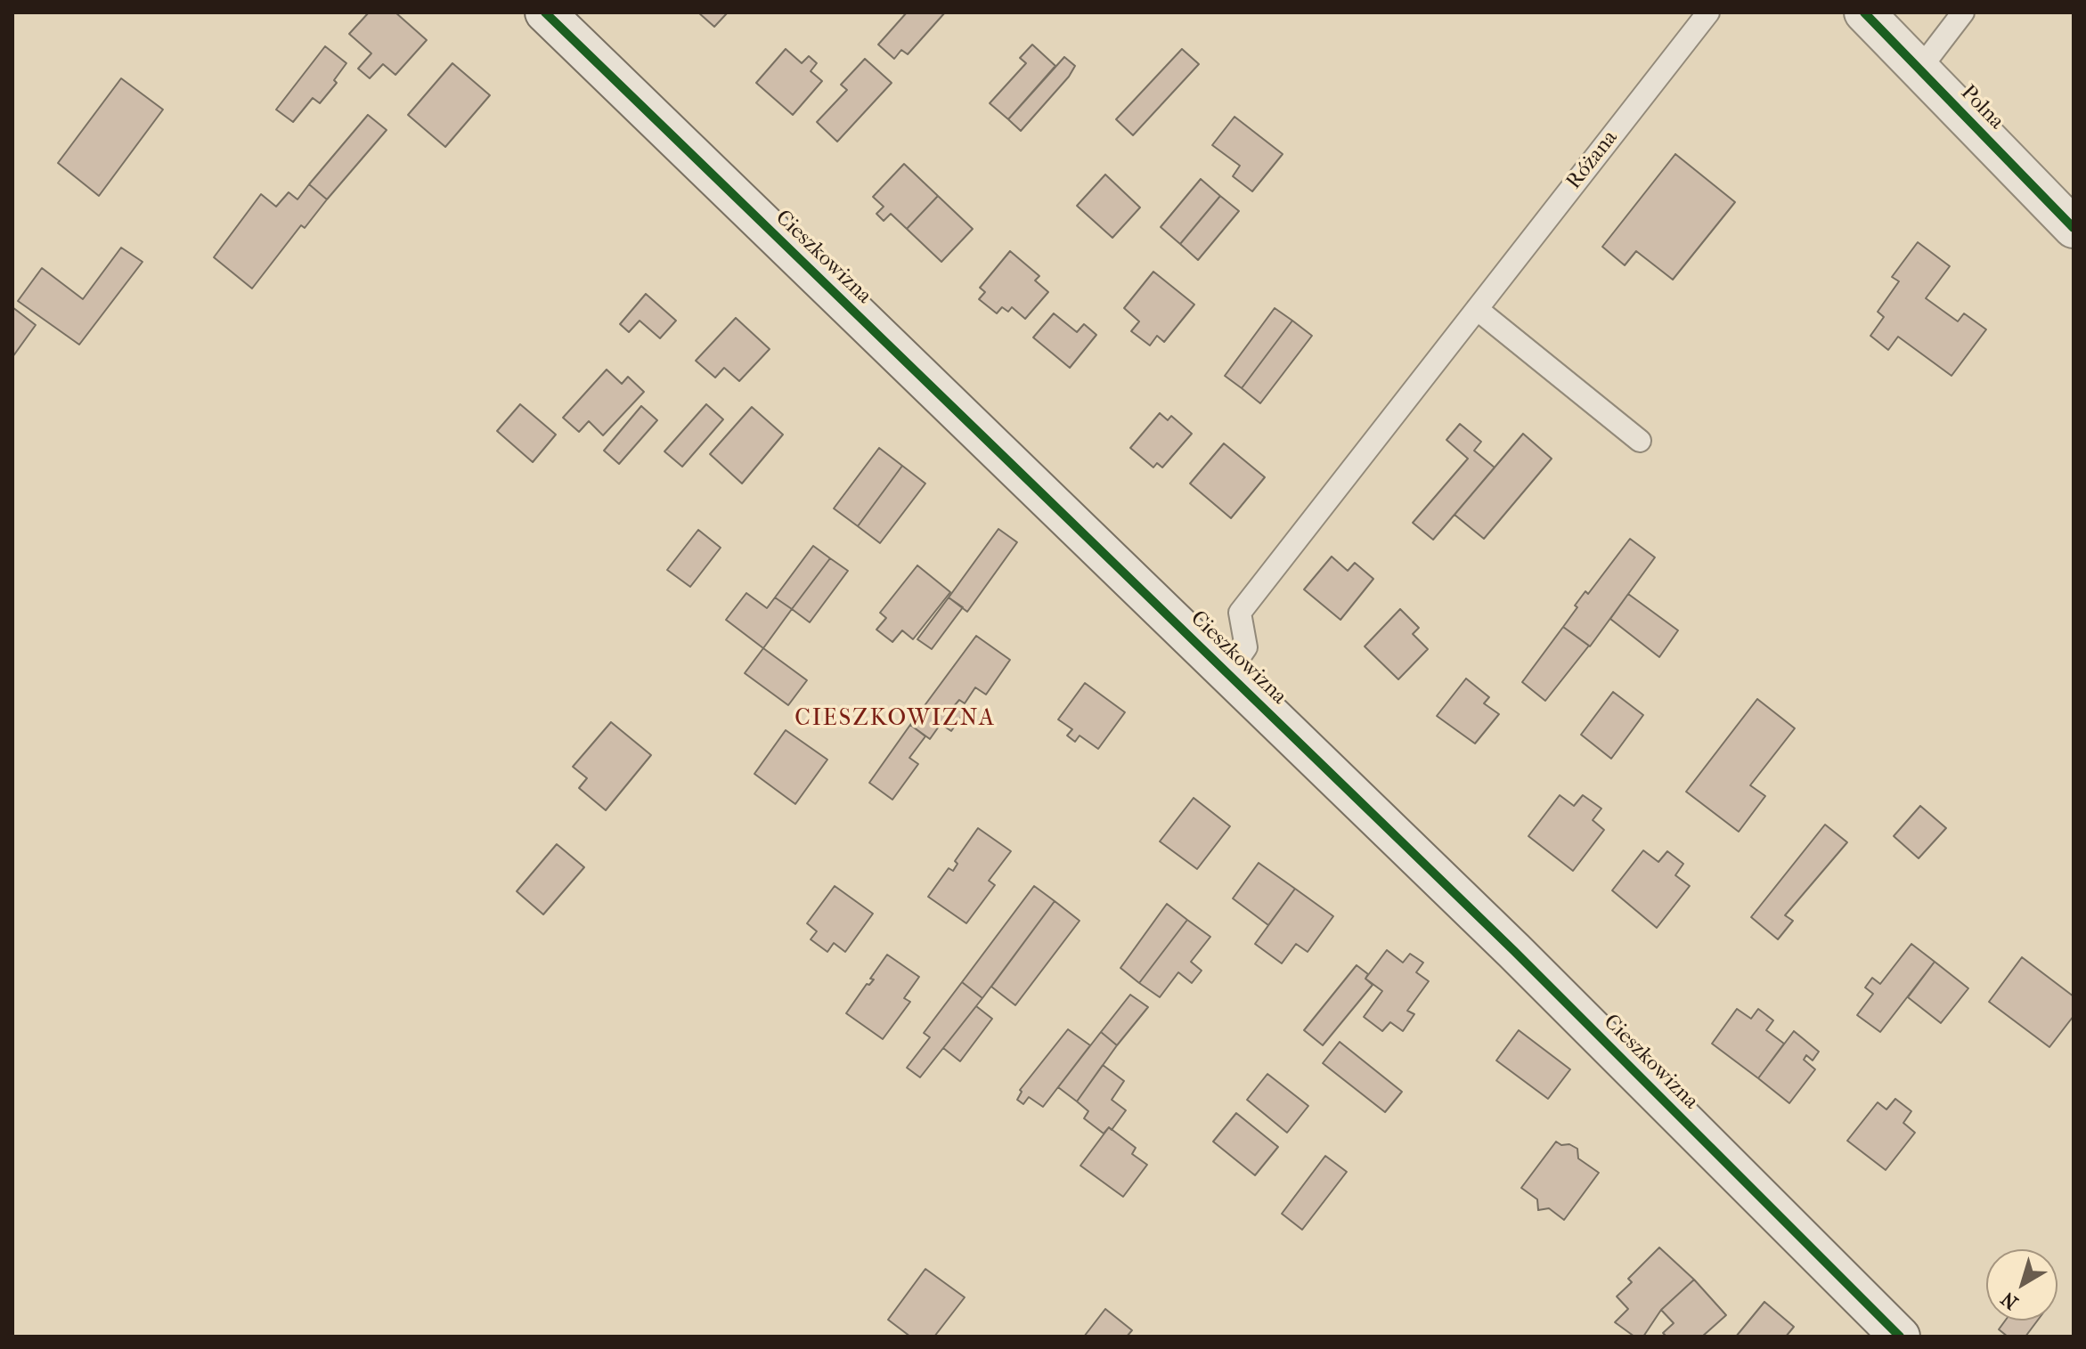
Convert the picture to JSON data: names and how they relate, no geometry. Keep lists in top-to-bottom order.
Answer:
{
  "streets": {
    "street": ["Polna", "Cieszkowizna"],
    "lane": ["Różana"]
  },
  "crossings": [
    ["Różana", "Cieszkowizna"]
  ],
  "districts": ["CIESZKOWIZNA"],
  "north": "bottom left"
}
